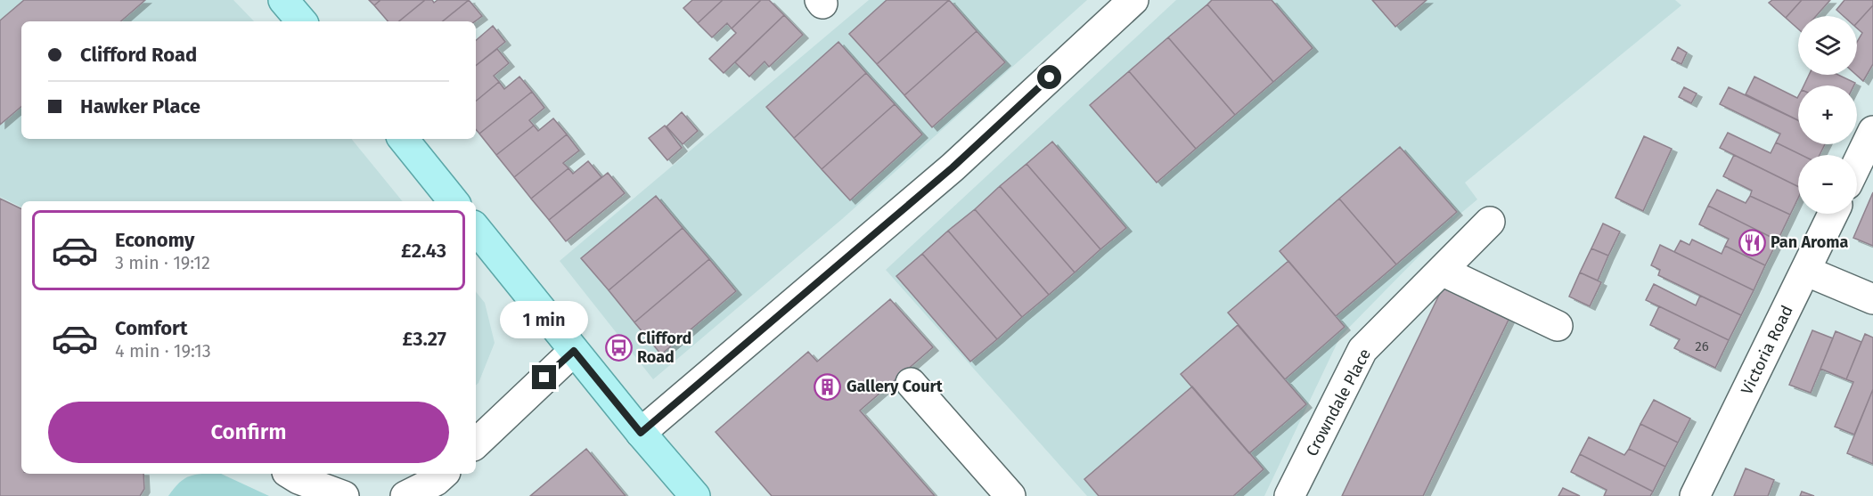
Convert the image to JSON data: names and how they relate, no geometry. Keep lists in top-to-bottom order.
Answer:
{
  "streets": {
    "street": ["Victoria Road", "Crowndale Place"]
  },
  "places": {
    "restaurant": ["Pan Aroma"],
    "bus stop": ["Clifford Road"],
    "building": ["Gallery Court"]
  },
  "house_numbers": ["26"],
  "page": {
    "map_buttons": ["+", "−"],
    "banner": ["Clifford Road", "Hawker Place"],
    "list": [
      {
        "name": "Economy",
        "note": "3 min · 19:12",
        "value": "£2.43"
      },
      {
        "name": "Comfort",
        "note": "4 min · 19:13",
        "value": "£3.27"
      }
    ],
    "bubble": "1 min",
    "buttons": "Confirm"
  }
}
